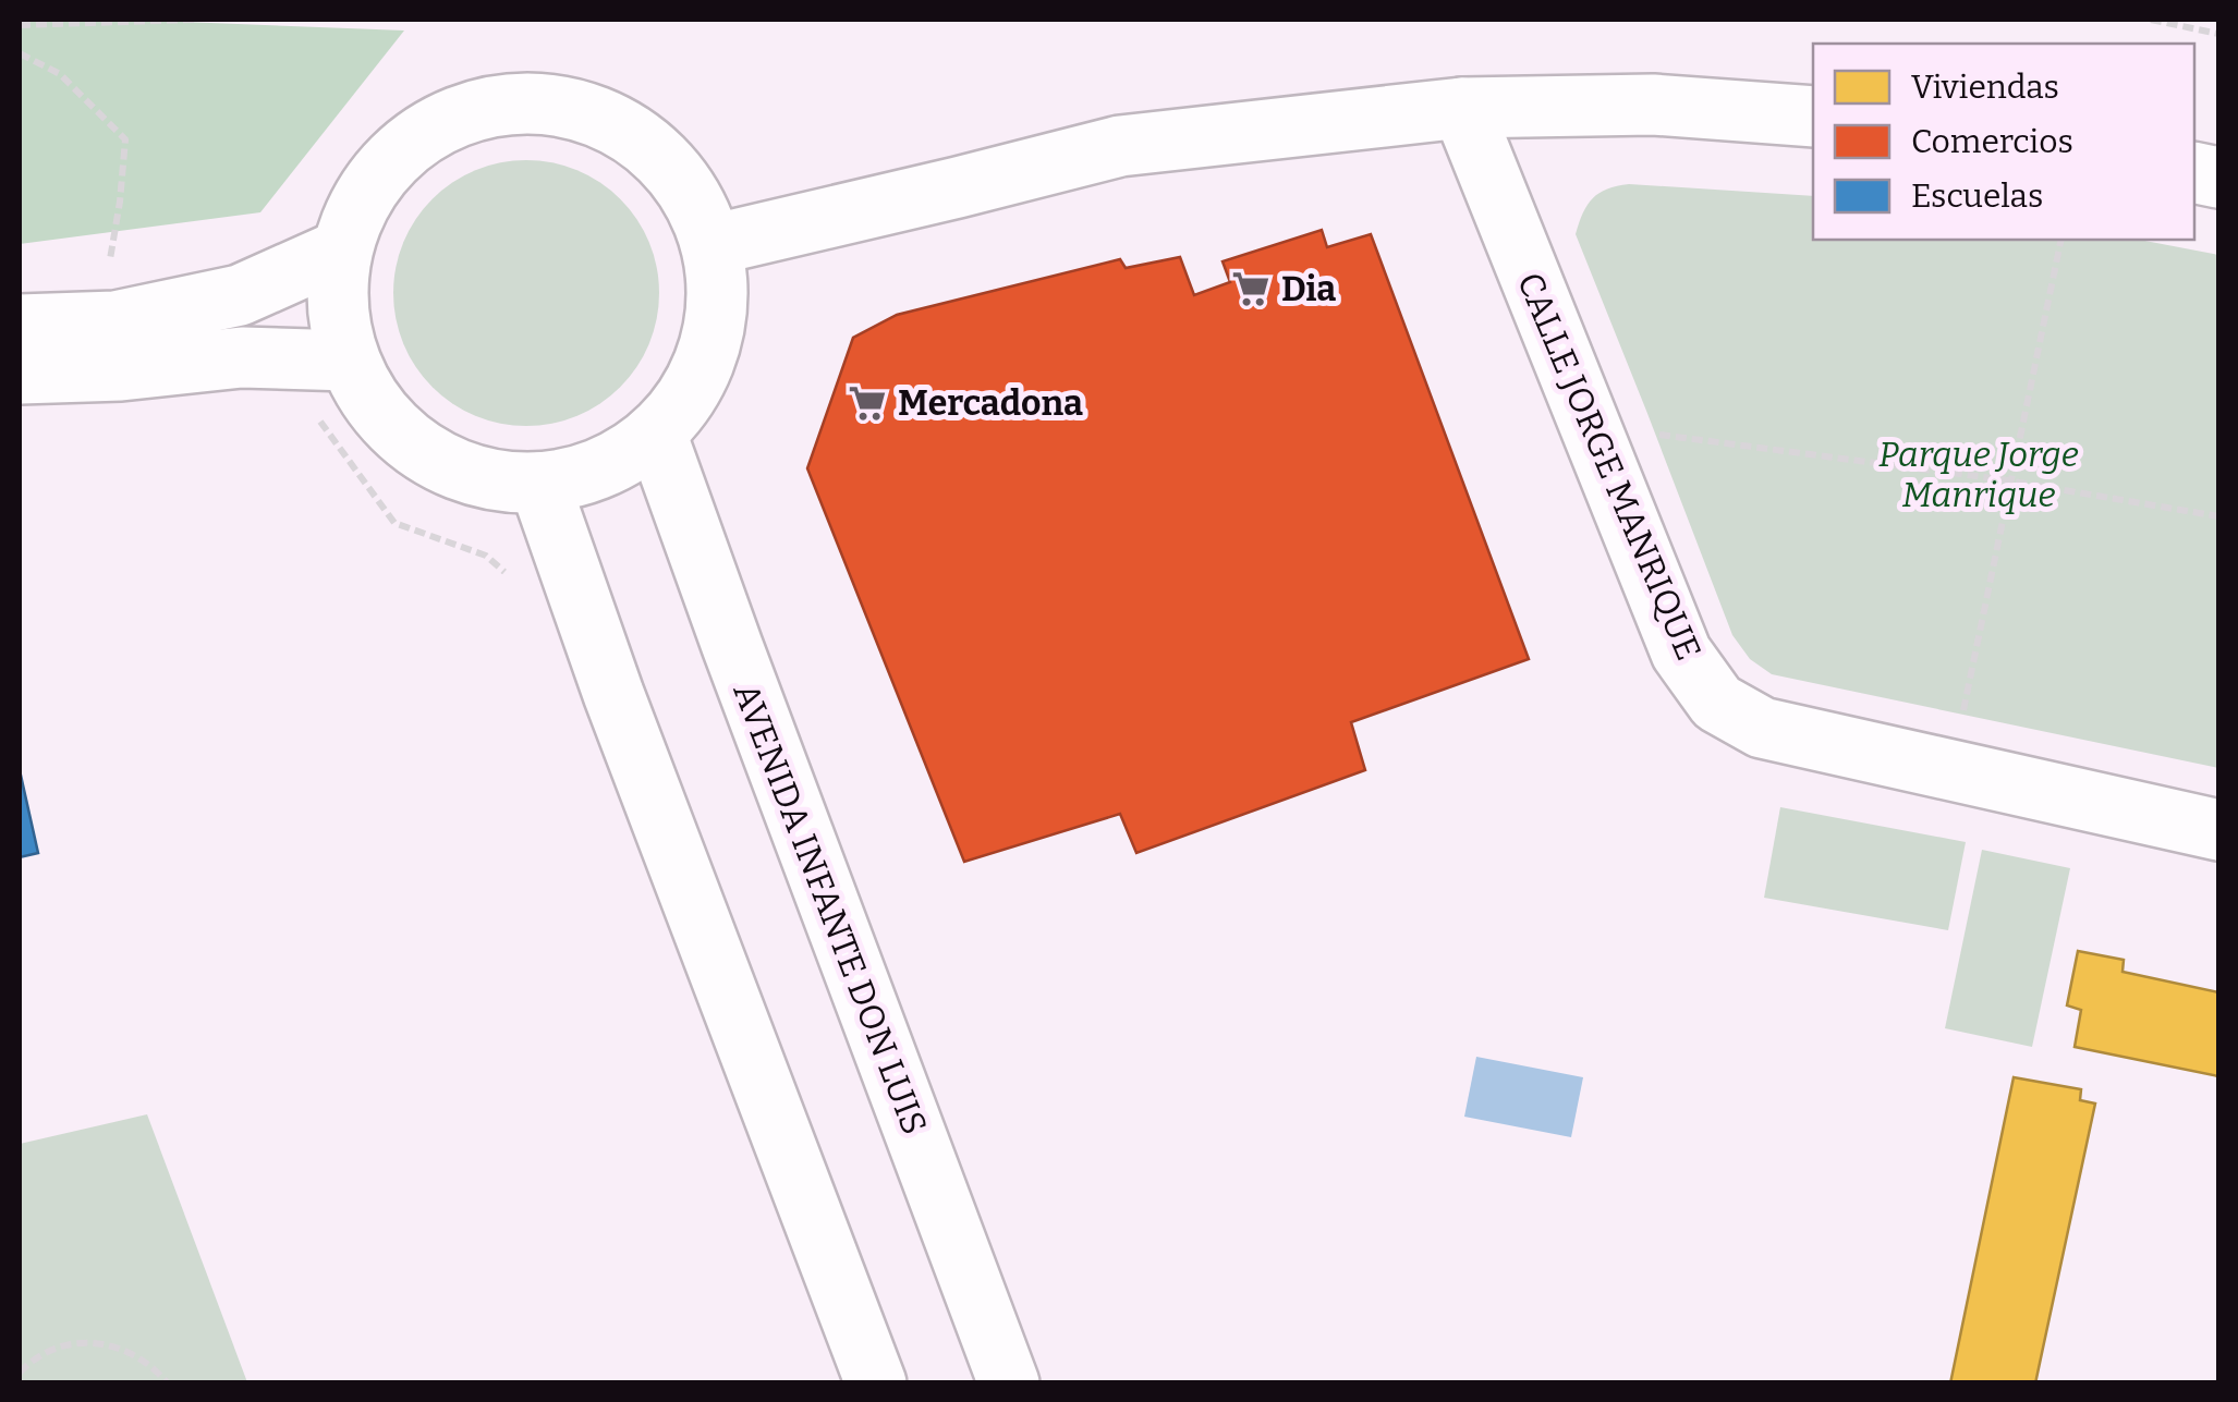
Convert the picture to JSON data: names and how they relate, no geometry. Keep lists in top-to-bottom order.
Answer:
{
  "streets": {
    "street": ["CALLE JORGE MANRIQUE", "AVENIDA INFANTE DON LUIS"]
  },
  "parks": ["Parque Jorge Manrique"],
  "places": {
    "supermarket": ["Dia", "Mercadona"]
  },
  "legend": ["Viviendas", "Comercios", "Escuelas"]
}
